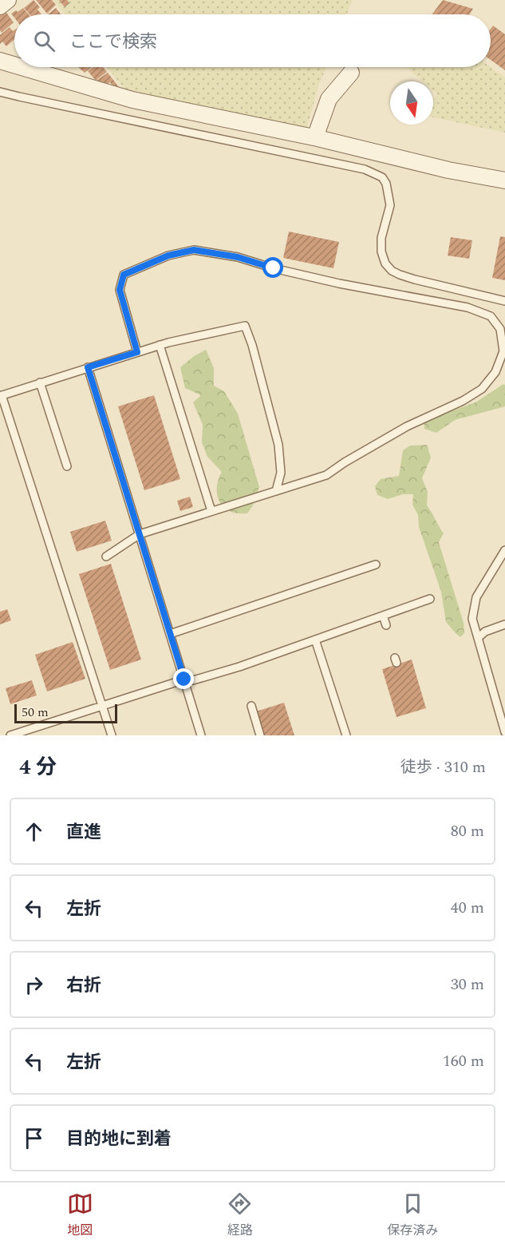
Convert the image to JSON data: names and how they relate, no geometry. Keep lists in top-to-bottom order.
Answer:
{
  "scale_bar": "50 m",
  "north": "bottom",
  "page": {
    "search": "ここで検索",
    "scale": "50 m",
    "heading": ["4 分", "徒歩 · 310 m"],
    "list": [
      ["直進", "80 m"],
      ["左折", "40 m"],
      ["右折", "30 m"],
      ["左折", "160 m"],
      "目的地に到着"
    ],
    "nav": ["地図", "経路", "保存済み"]
  }
}
